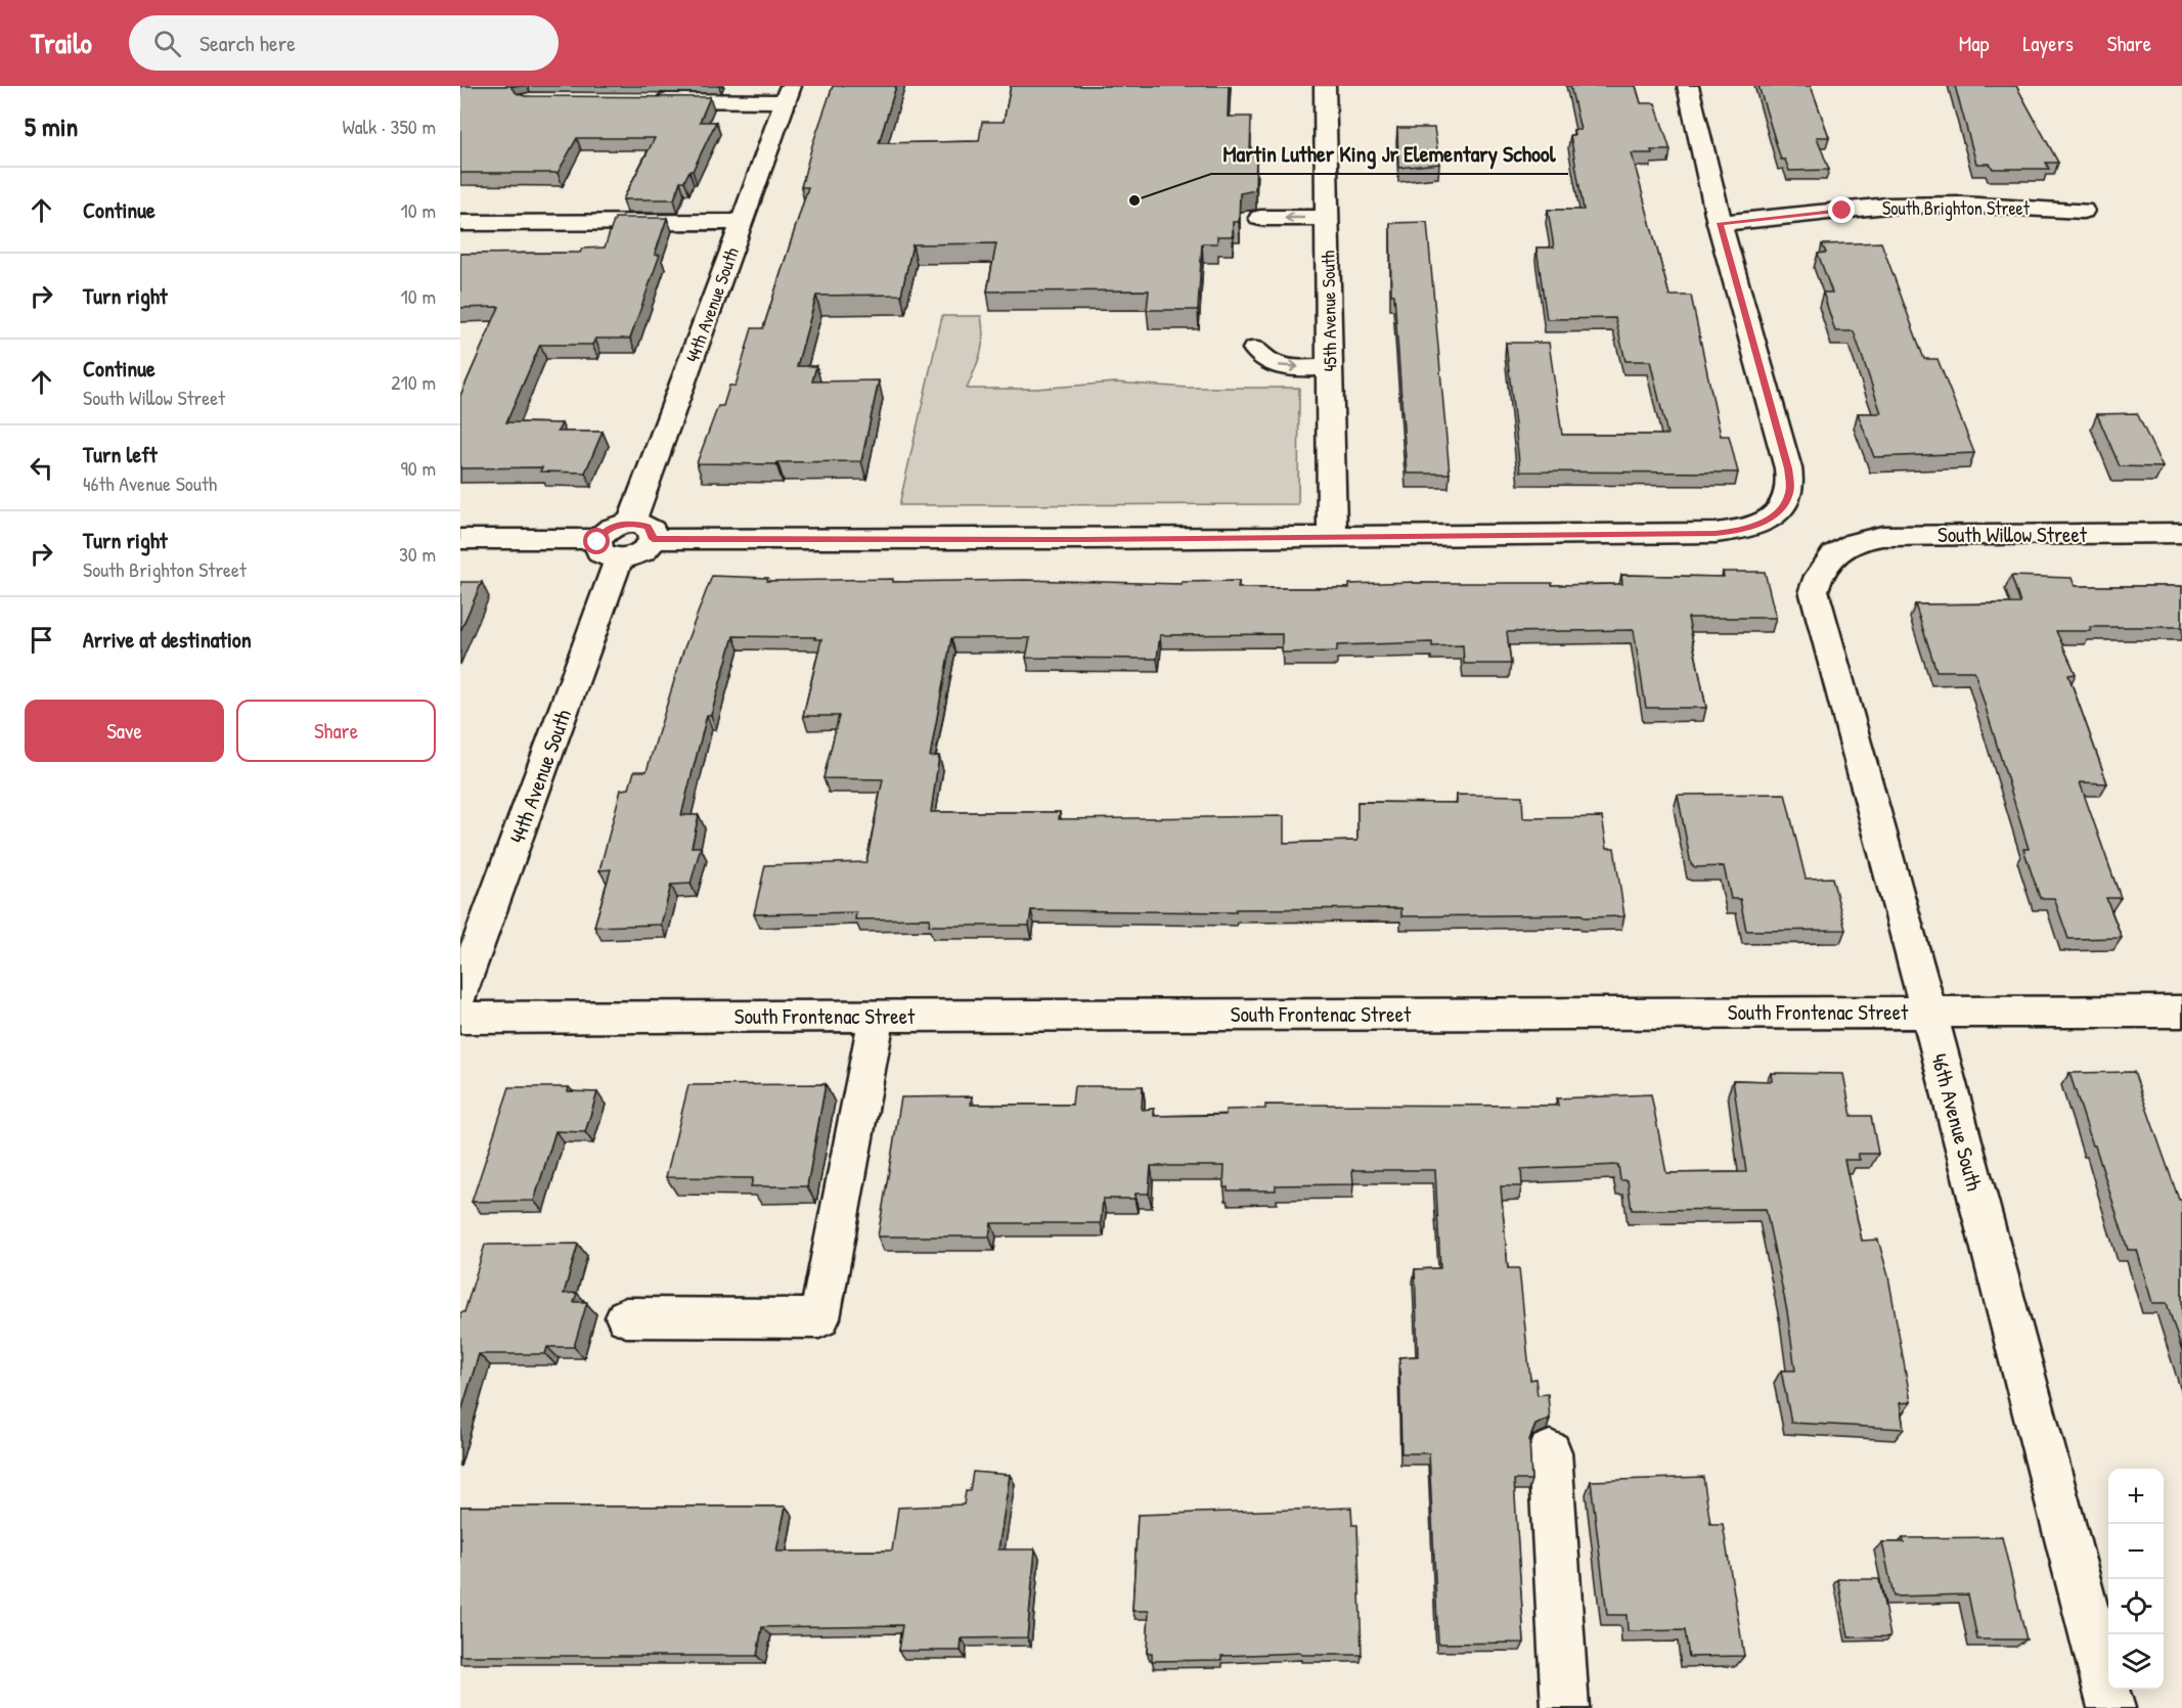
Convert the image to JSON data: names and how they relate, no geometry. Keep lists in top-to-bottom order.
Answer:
{
  "streets": {
    "street": [
      "South Brighton Street",
      "44th Avenue South",
      "45th Avenue South",
      "South Willow Street",
      "South Frontenac Street",
      "46th Avenue South"
    ]
  },
  "crossings": [
    ["South Willow Street", "46th Avenue South"],
    ["South Frontenac Street", "46th Avenue South"]
  ],
  "places": ["Martin Luther King Jr Elementary School"],
  "page": {
    "header": "Trailo",
    "search": "Search here",
    "nav": ["Map", "Layers", "Share"],
    "heading": ["5 min", "Walk · 350 m"],
    "list": [
      ["Continue", "10 m"],
      ["Turn right", "10 m"],
      ["Continue", "South Willow Street", "210 m"],
      ["Turn left", "46th Avenue South", "90 m"],
      ["Turn right", "South Brighton Street", "30 m"],
      "Arrive at destination"
    ],
    "buttons": ["Save", "Share"],
    "map_buttons": ["+", "−"]
  }
}
